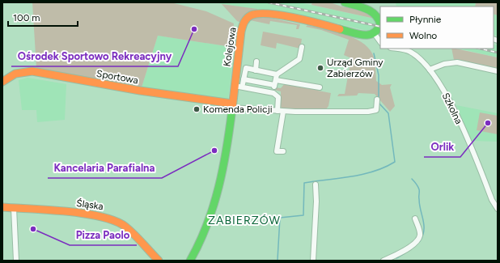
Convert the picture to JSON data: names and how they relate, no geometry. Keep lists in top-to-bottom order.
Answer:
{
  "streets": {
    "street": [
      "Kolejowa",
      "Sportowa",
      "Szkolna",
      "Śląska"
    ]
  },
  "crossings": [
    ["Kolejowa", "Sportowa"]
  ],
  "districts": ["ZABIERZÓW"],
  "places": [
    "Ośrodek Sportowo Rekreacyjny",
    "Urząd Gminy Zabierzów",
    "Komenda Policji",
    "Orlik",
    "Kancelaria Parafialna",
    "Pizza Paolo"
  ],
  "legend": ["Płynnie", "Wolno"],
  "scale_bar": "100 m"
}
